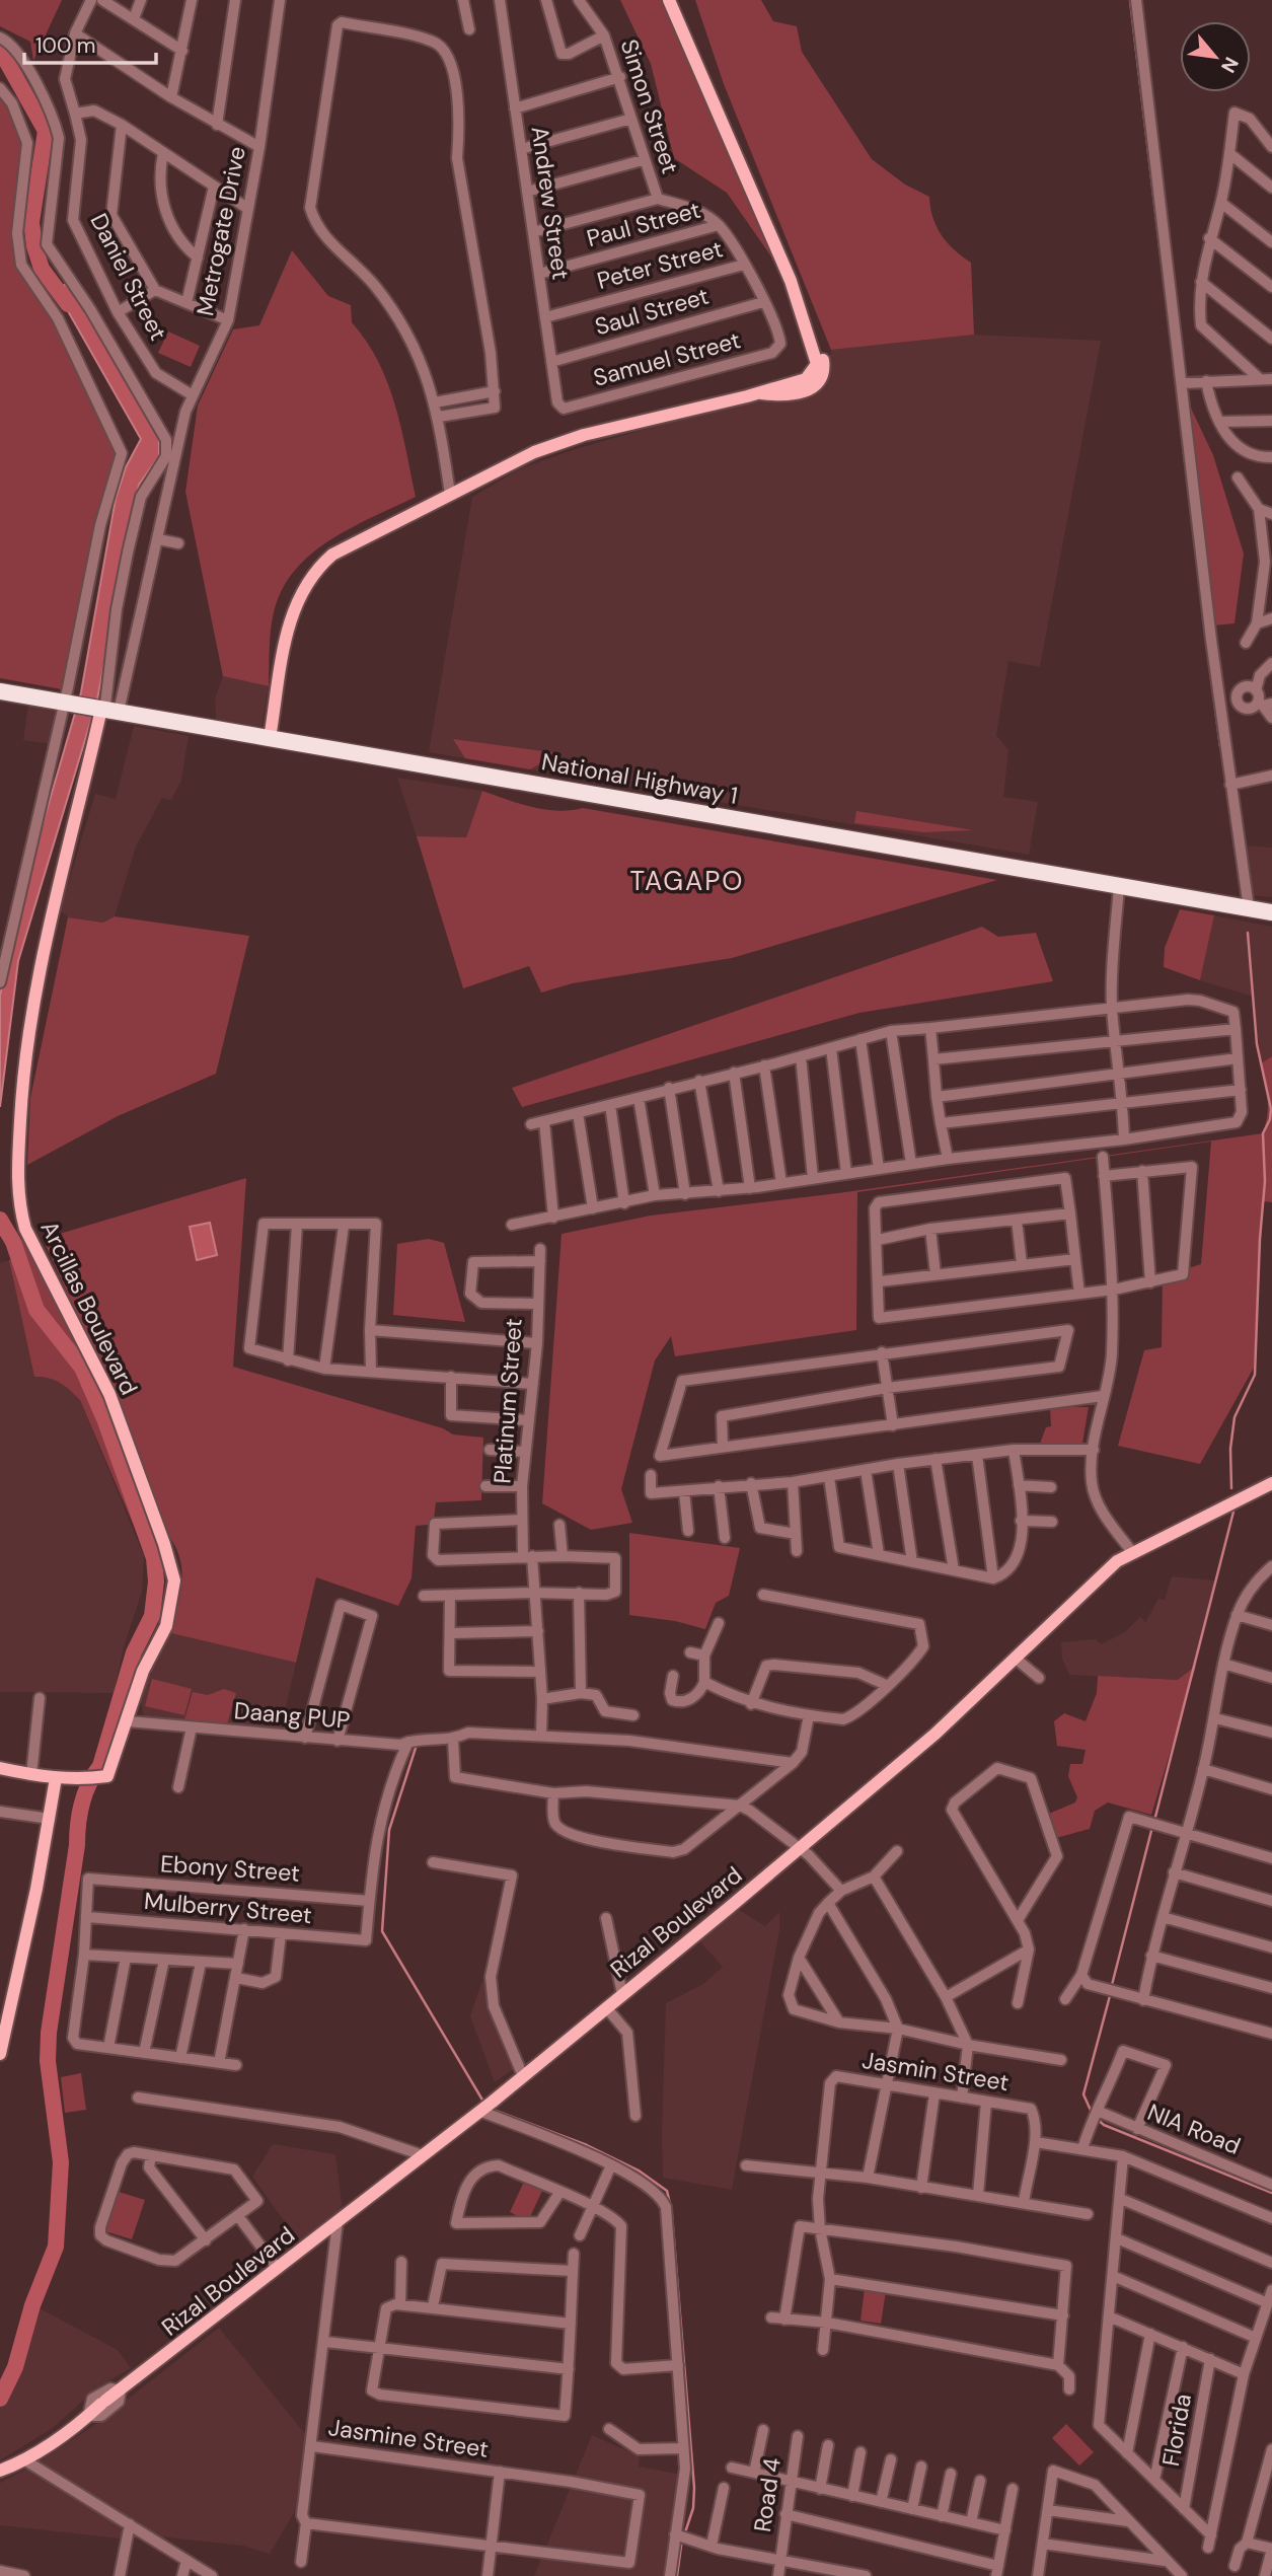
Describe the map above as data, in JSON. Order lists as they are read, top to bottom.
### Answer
{
  "streets": {
    "highway": ["National Highway 1"],
    "main road": ["Arcillas Boulevard", "Rizal Boulevard"],
    "street": [
      "Simon Street",
      "Andrew Street",
      "Paul Street",
      "Metrogate Drive",
      "Peter Street",
      "Daniel Street",
      "Saul Street",
      "Samuel Street",
      "Platinum Street",
      "Daang PUP",
      "Ebony Street",
      "Mulberry Street",
      "Jasmin Street",
      "NIA Road",
      "Florida",
      "Jasmine Street",
      "Road 4"
    ]
  },
  "crossings": [
    ["Simon Street", "Paul Street"],
    ["Simon Street", "Peter Street"],
    ["Simon Street", "Saul Street"],
    ["Simon Street", "Samuel Street"],
    ["Andrew Street", "Paul Street"],
    ["Andrew Street", "Peter Street"],
    ["Andrew Street", "Saul Street"],
    ["Andrew Street", "Samuel Street"],
    ["Metrogate Drive", "Daniel Street"],
    ["Metrogate Drive", "National Highway 1"],
    ["Metrogate Drive", "Arcillas Boulevard"],
    ["National Highway 1", "Arcillas Boulevard"],
    ["Arcillas Boulevard", "Daang PUP"],
    ["Platinum Street", "Daang PUP"],
    ["Ebony Street", "Mulberry Street"]
  ],
  "districts": ["TAGAPO"],
  "scale_bar": "100 m",
  "north": "bottom right"
}
